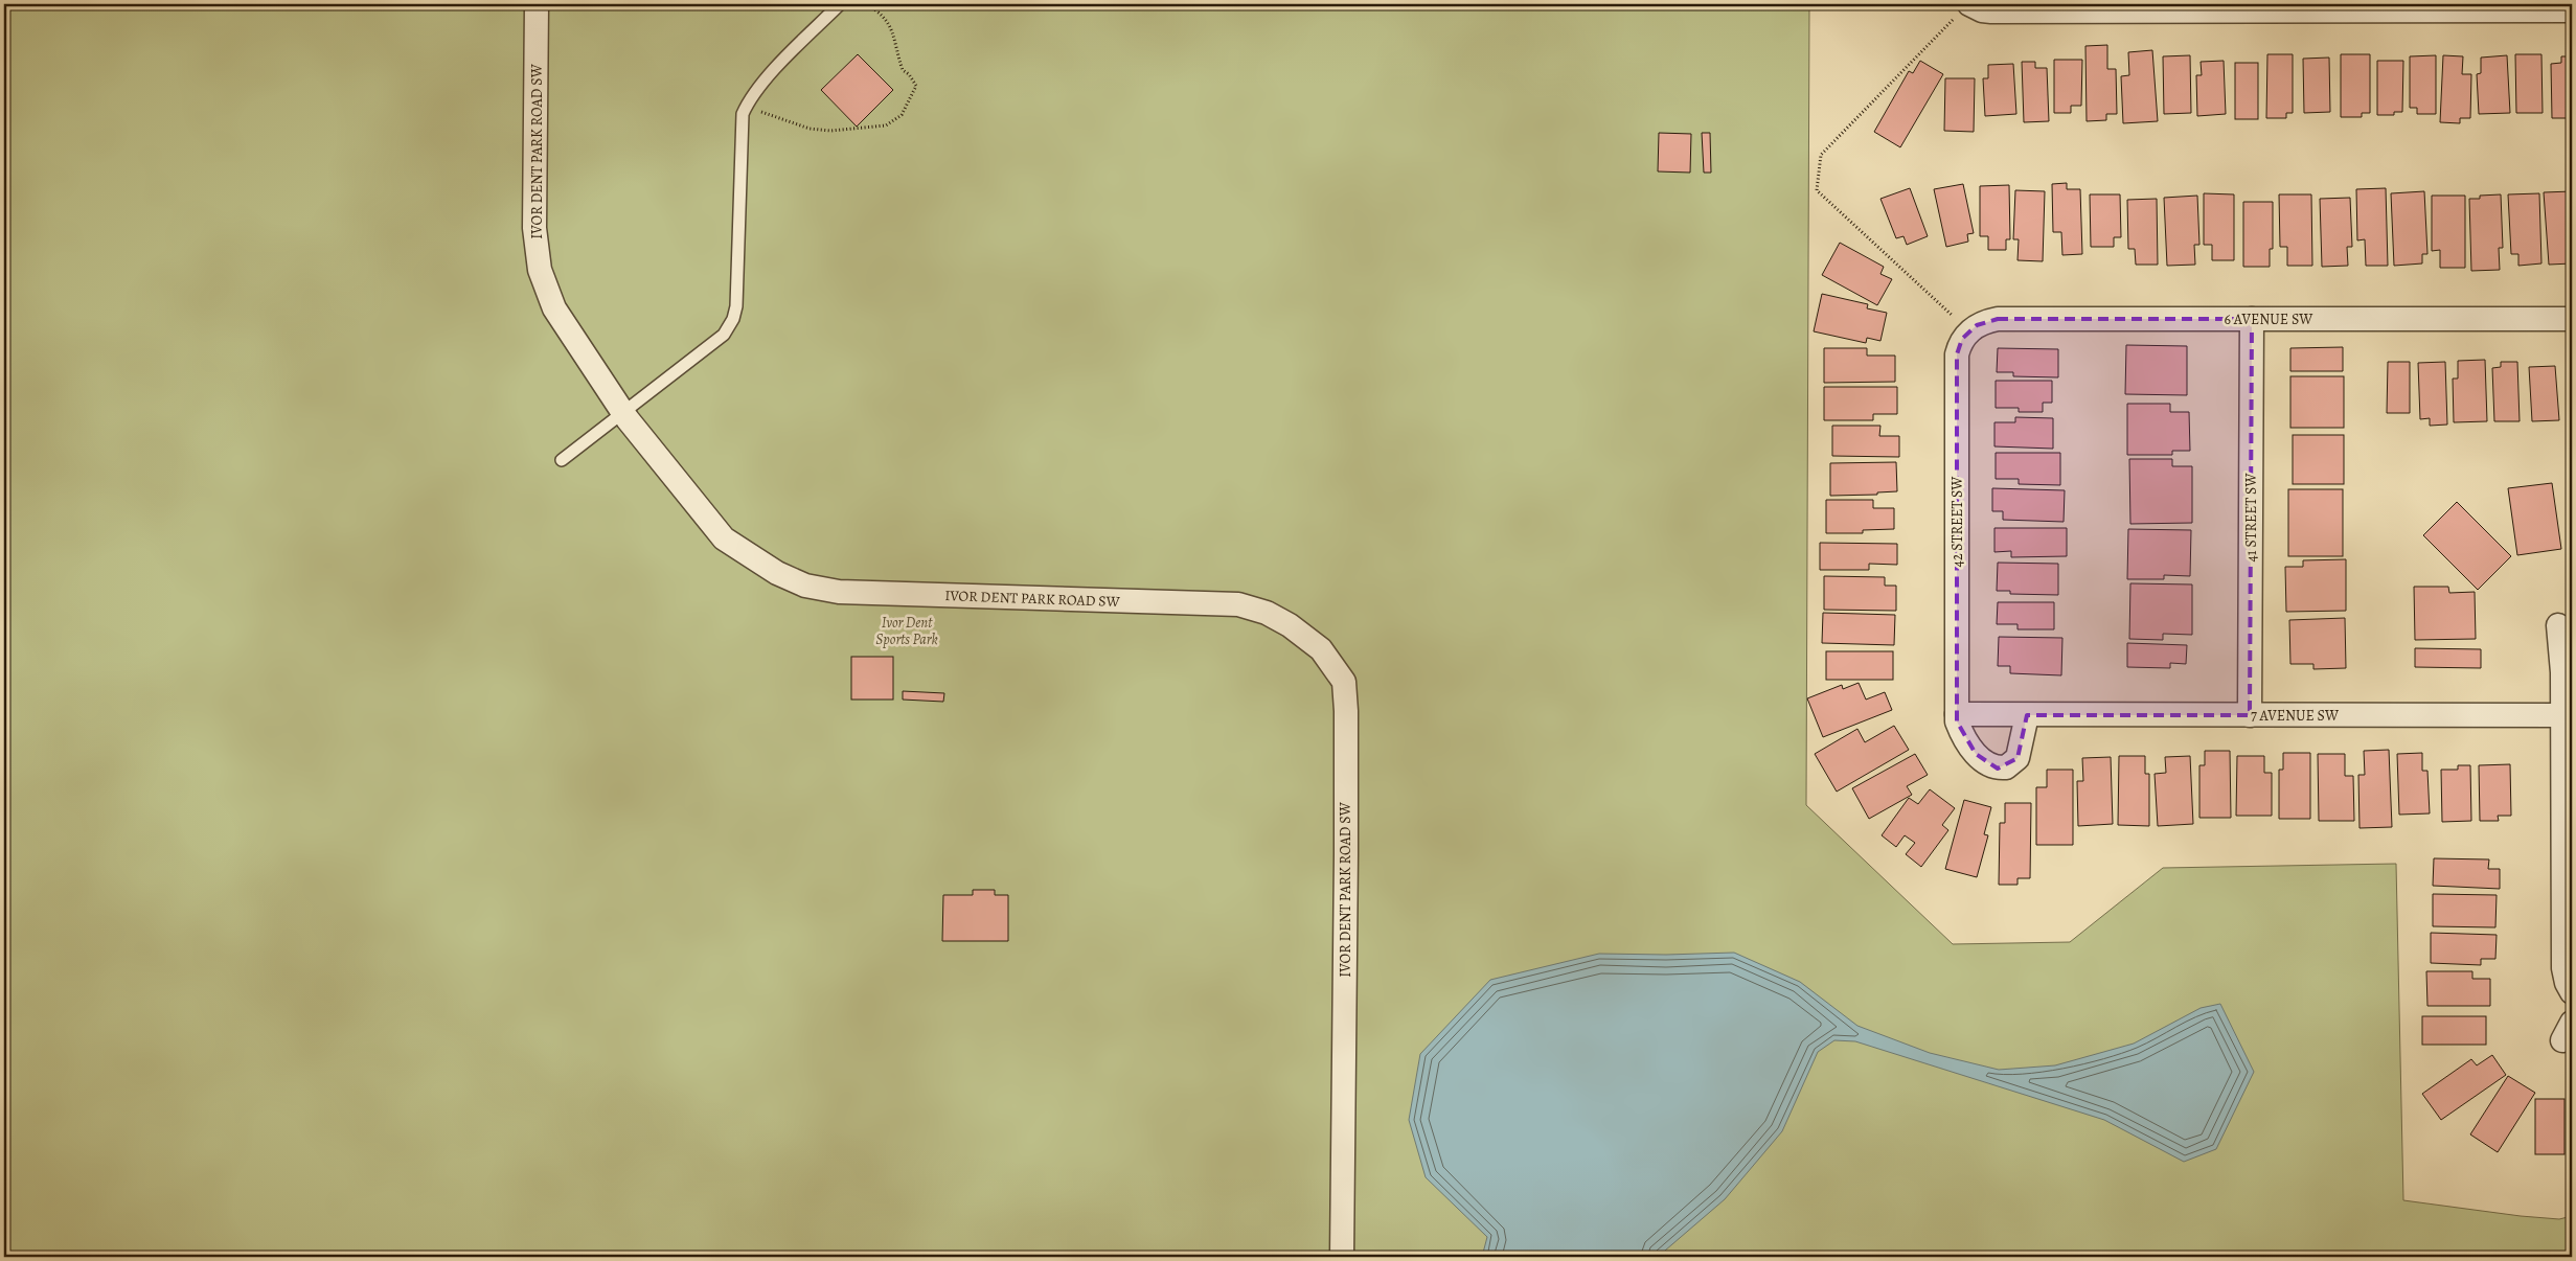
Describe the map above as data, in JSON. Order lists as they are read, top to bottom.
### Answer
{
  "streets": {
    "street": [
      "IVOR DENT PARK ROAD SW",
      "6 AVENUE SW",
      "41 STREET SW",
      "42 STREET SW",
      "7 AVENUE SW"
    ]
  },
  "crossings": [
    ["6 AVENUE SW", "41 STREET SW"],
    ["6 AVENUE SW", "42 STREET SW"],
    ["41 STREET SW", "7 AVENUE SW"],
    ["42 STREET SW", "7 AVENUE SW"]
  ],
  "parks": ["Ivor Dent Sports Park"]
}
